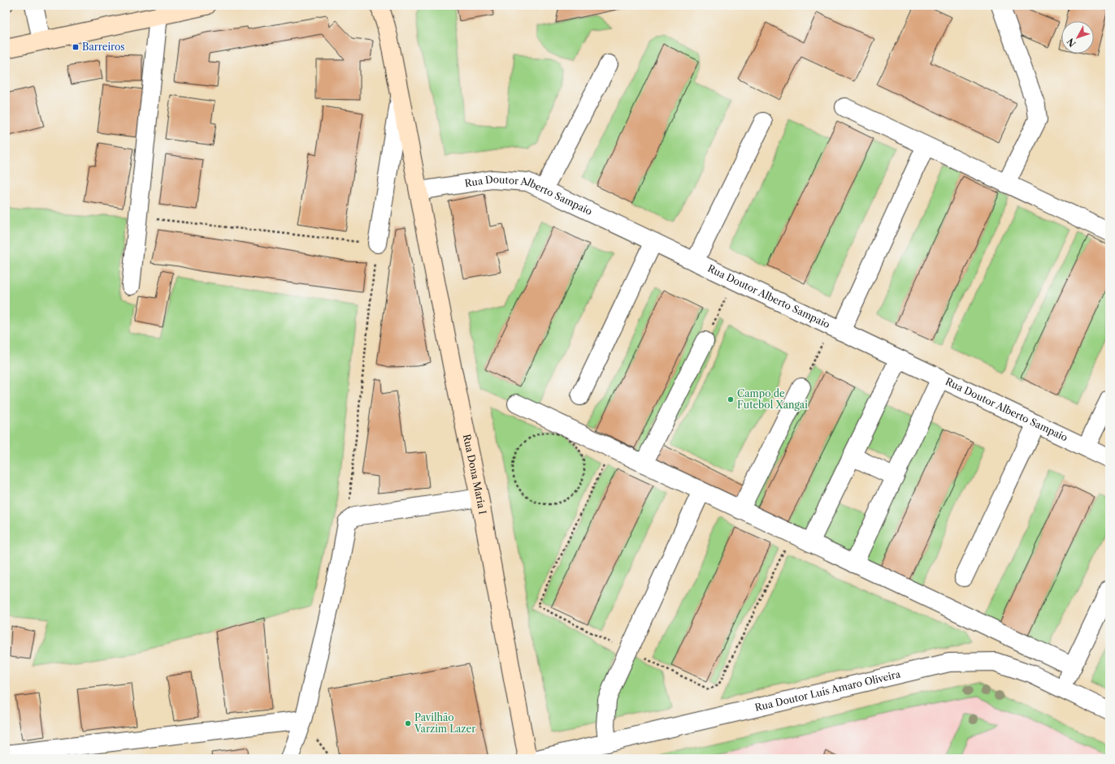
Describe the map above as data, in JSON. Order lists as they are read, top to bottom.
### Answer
{
  "streets": {
    "main road": ["Rua Dona Maria I"],
    "street": ["Rua Doutor Alberto Sampaio", "Rua Doutor Luís Amaro Oliveira"]
  },
  "crossings": [
    ["Rua Doutor Alberto Sampaio", "Rua Dona Maria I"]
  ],
  "places": {
    "transit": ["Barreiros"],
    "other": ["Campo de Futebol Xangai", "Pavilhão Varzim Lazer"]
  },
  "north": "bottom left"
}
